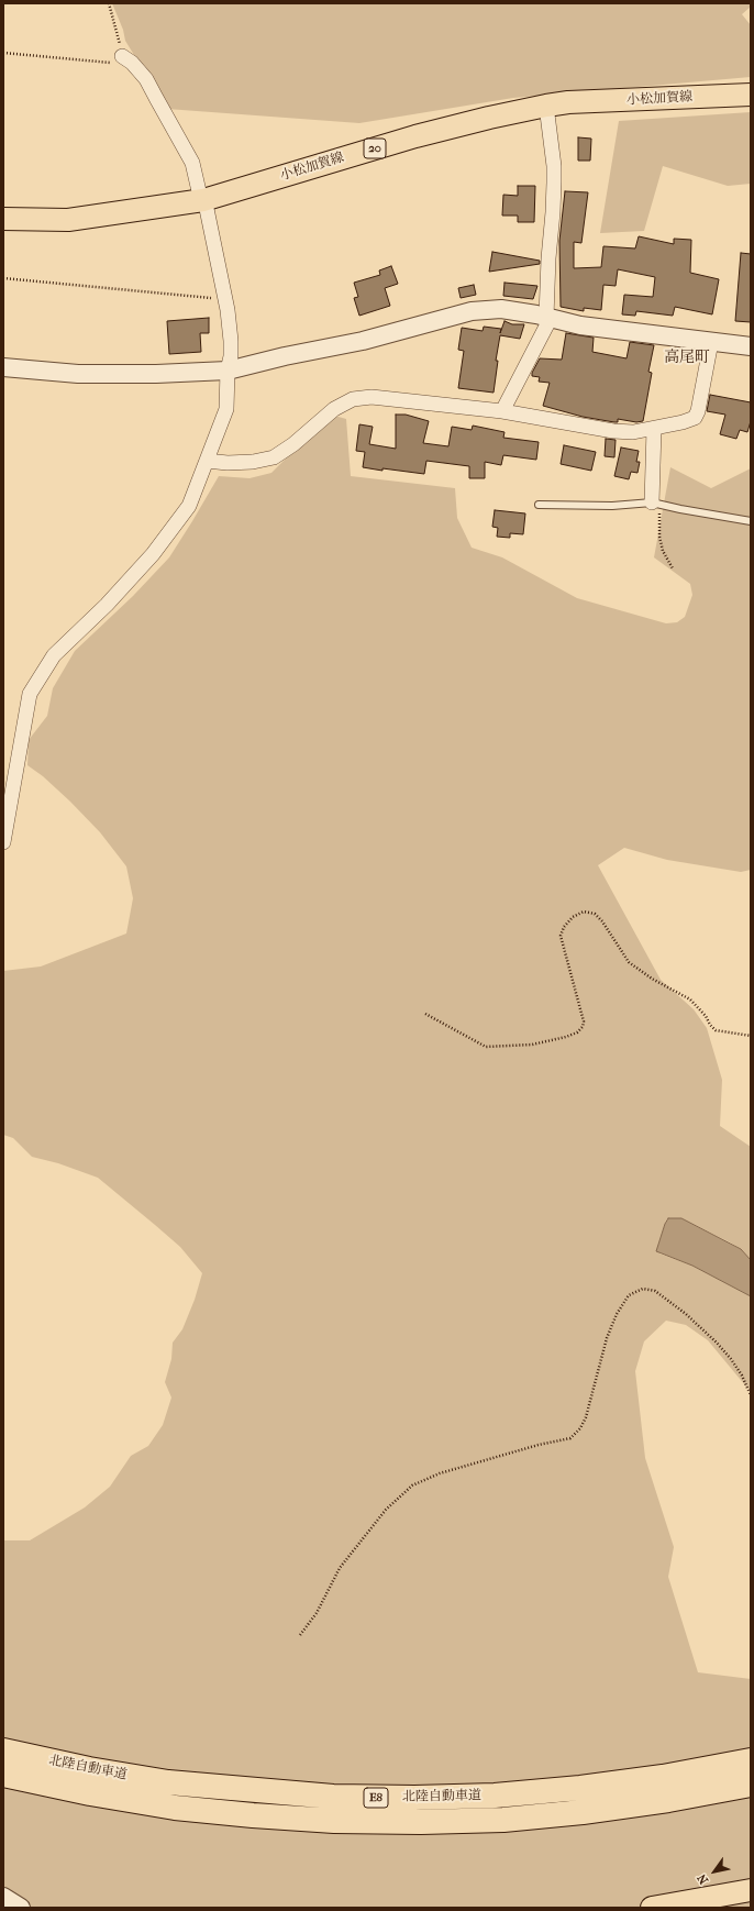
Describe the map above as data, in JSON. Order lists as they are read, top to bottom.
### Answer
{
  "streets": {
    "highway": ["北陸自動車道", "E8"],
    "main road": ["小松加賀線", "20"]
  },
  "districts": ["高尾町"],
  "north": "bottom left"
}
